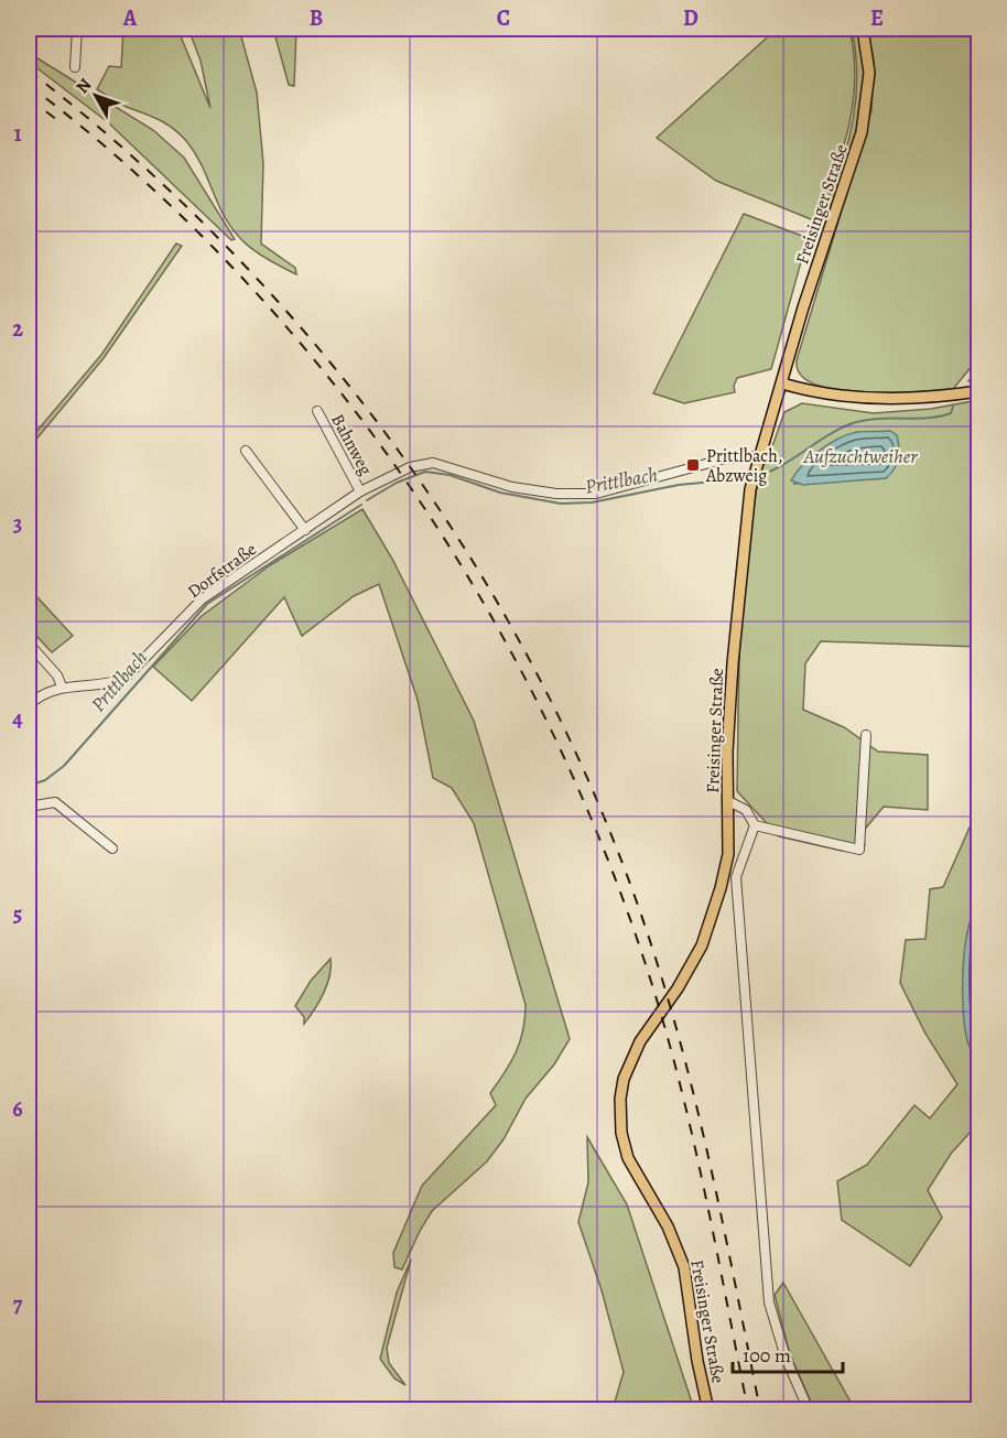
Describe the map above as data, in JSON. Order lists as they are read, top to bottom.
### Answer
{
  "streets": {
    "main road": ["Freisinger Straße"],
    "street": ["Bahnweg", "Dorfstraße"]
  },
  "crossings": [
    ["Freisinger Straße", "Dorfstraße"],
    ["Bahnweg", "Dorfstraße"]
  ],
  "water": ["Aufzuchtweiher", "Prittlbach"],
  "places": {
    "transit": ["Prittlbach, Abzweig"]
  },
  "scale_bar": "100 m",
  "north": "top left",
  "grid": {
    "columns": [
      "A",
      "B",
      "C",
      "D",
      "E"
    ],
    "rows": [
      "1",
      "2",
      "3",
      "4",
      "5",
      "6",
      "7"
    ]
  }
}
